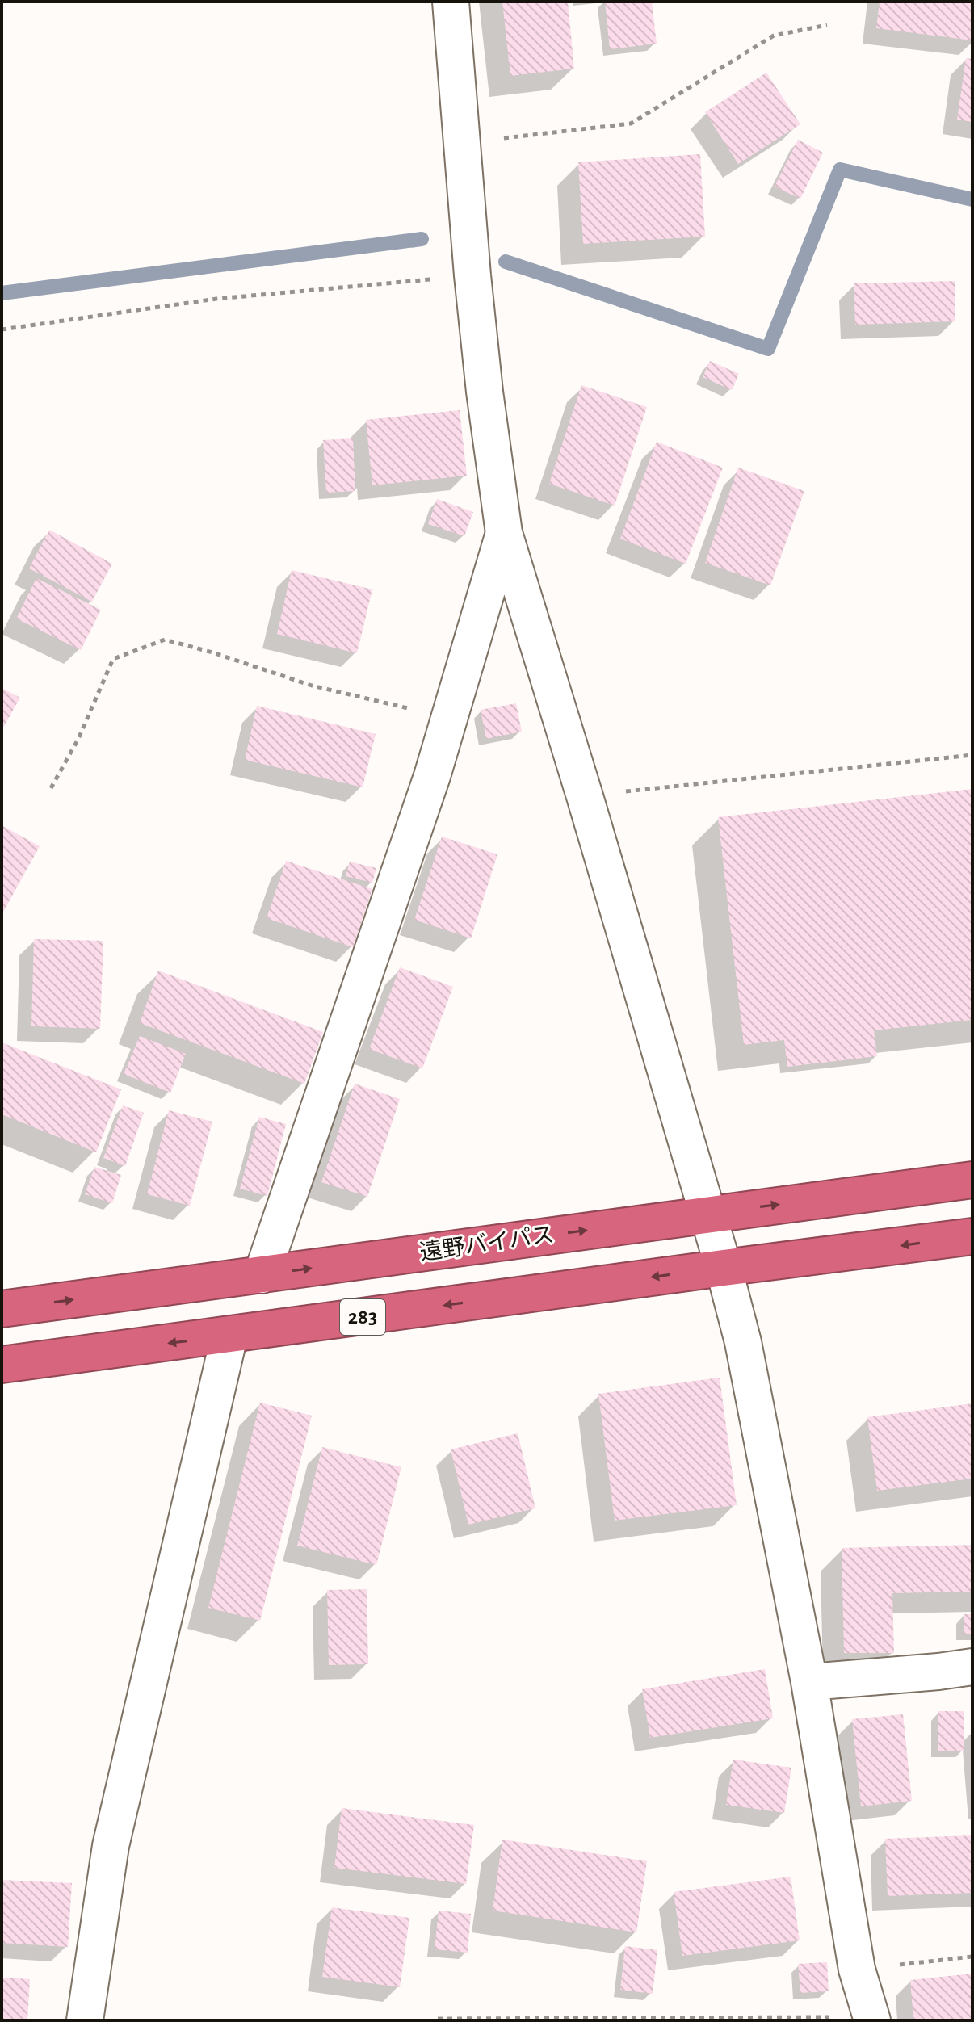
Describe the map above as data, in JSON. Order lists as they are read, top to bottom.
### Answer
{
  "streets": {
    "highway": ["遠野バイパス", "283"]
  }
}
